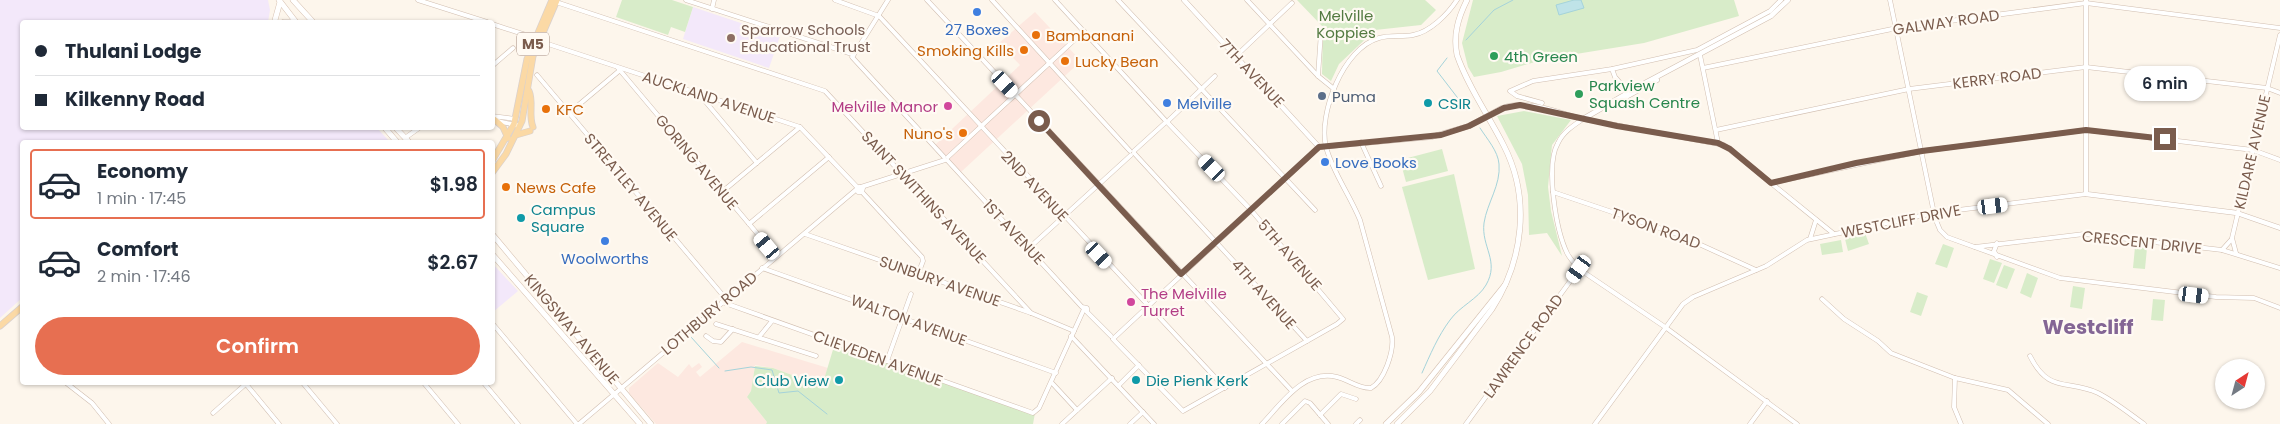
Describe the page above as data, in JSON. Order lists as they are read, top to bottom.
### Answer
{
  "streets": {
    "main road": ["M5", "KINGSWAY AVENUE"],
    "street": [
      "GALWAY ROAD",
      "7TH AVENUE",
      "KERRY ROAD",
      "AUCKLAND AVENUE",
      "KILDARE AVENUE",
      "GORING AVENUE",
      "2ND AVENUE",
      "STREATLEY AVENUE",
      "SAINT SWITHINS AVENUE",
      "WESTCLIFF DRIVE",
      "TYSON ROAD",
      "1ST AVENUE",
      "CRESCENT DRIVE",
      "5TH AVENUE",
      "SUNBURY AVENUE",
      "4TH AVENUE",
      "LOTHBURY ROAD",
      "WALTON AVENUE",
      "LAWRENCE ROAD",
      "CLIEVEDEN AVENUE"
    ]
  },
  "crossings": [
    ["M5", "AUCKLAND AVENUE"],
    ["M5", "SAINT SWITHINS AVENUE"],
    ["KERRY ROAD", "KILDARE AVENUE"],
    ["AUCKLAND AVENUE", "GORING AVENUE"],
    ["AUCKLAND AVENUE", "SUNBURY AVENUE"],
    ["AUCKLAND AVENUE", "LOTHBURY ROAD"],
    ["KILDARE AVENUE", "WESTCLIFF DRIVE"],
    ["KILDARE AVENUE", "CRESCENT DRIVE"],
    ["GORING AVENUE", "LOTHBURY ROAD"],
    ["2ND AVENUE", "1ST AVENUE"],
    ["2ND AVENUE", "LOTHBURY ROAD"],
    ["STREATLEY AVENUE", "LOTHBURY ROAD"],
    ["STREATLEY AVENUE", "CLIEVEDEN AVENUE"],
    ["SAINT SWITHINS AVENUE", "SUNBURY AVENUE"],
    ["SAINT SWITHINS AVENUE", "LOTHBURY ROAD"],
    ["WESTCLIFF DRIVE", "TYSON ROAD"],
    ["1ST AVENUE", "LOTHBURY ROAD"],
    ["5TH AVENUE", "4TH AVENUE"],
    ["5TH AVENUE", "LOTHBURY ROAD"],
    ["SUNBURY AVENUE", "LOTHBURY ROAD"],
    ["4TH AVENUE", "LOTHBURY ROAD"],
    ["LOTHBURY ROAD", "WALTON AVENUE"],
    ["LOTHBURY ROAD", "KINGSWAY AVENUE"],
    ["LOTHBURY ROAD", "CLIEVEDEN AVENUE"]
  ],
  "districts": ["Westcliff"],
  "parks": ["Melville Koppies"],
  "places": [
    "27 Boxes",
    "Bambanani",
    "Sparrow Schools Educational Trust",
    "Smoking Kills",
    "4th Green",
    "Lucky Bean",
    "Parkview Squash Centre",
    "Puma",
    "Melville",
    "CSIR",
    "Melville Manor",
    "KFC",
    "Nuno's",
    "Love Books",
    "News Cafe",
    "Campus Square",
    "Woolworths",
    "The Melville Turret",
    "Club View",
    "Die Pienk Kerk"
  ],
  "north": "top right",
  "page": {
    "banner": ["Thulani Lodge", "Kilkenny Road"],
    "bubble": "6 min",
    "list": [
      {
        "name": "Economy",
        "note": "1 min · 17:45",
        "value": "$1.98"
      },
      {
        "name": "Comfort",
        "note": "2 min · 17:46",
        "value": "$2.67"
      }
    ],
    "buttons": "Confirm"
  }
}
